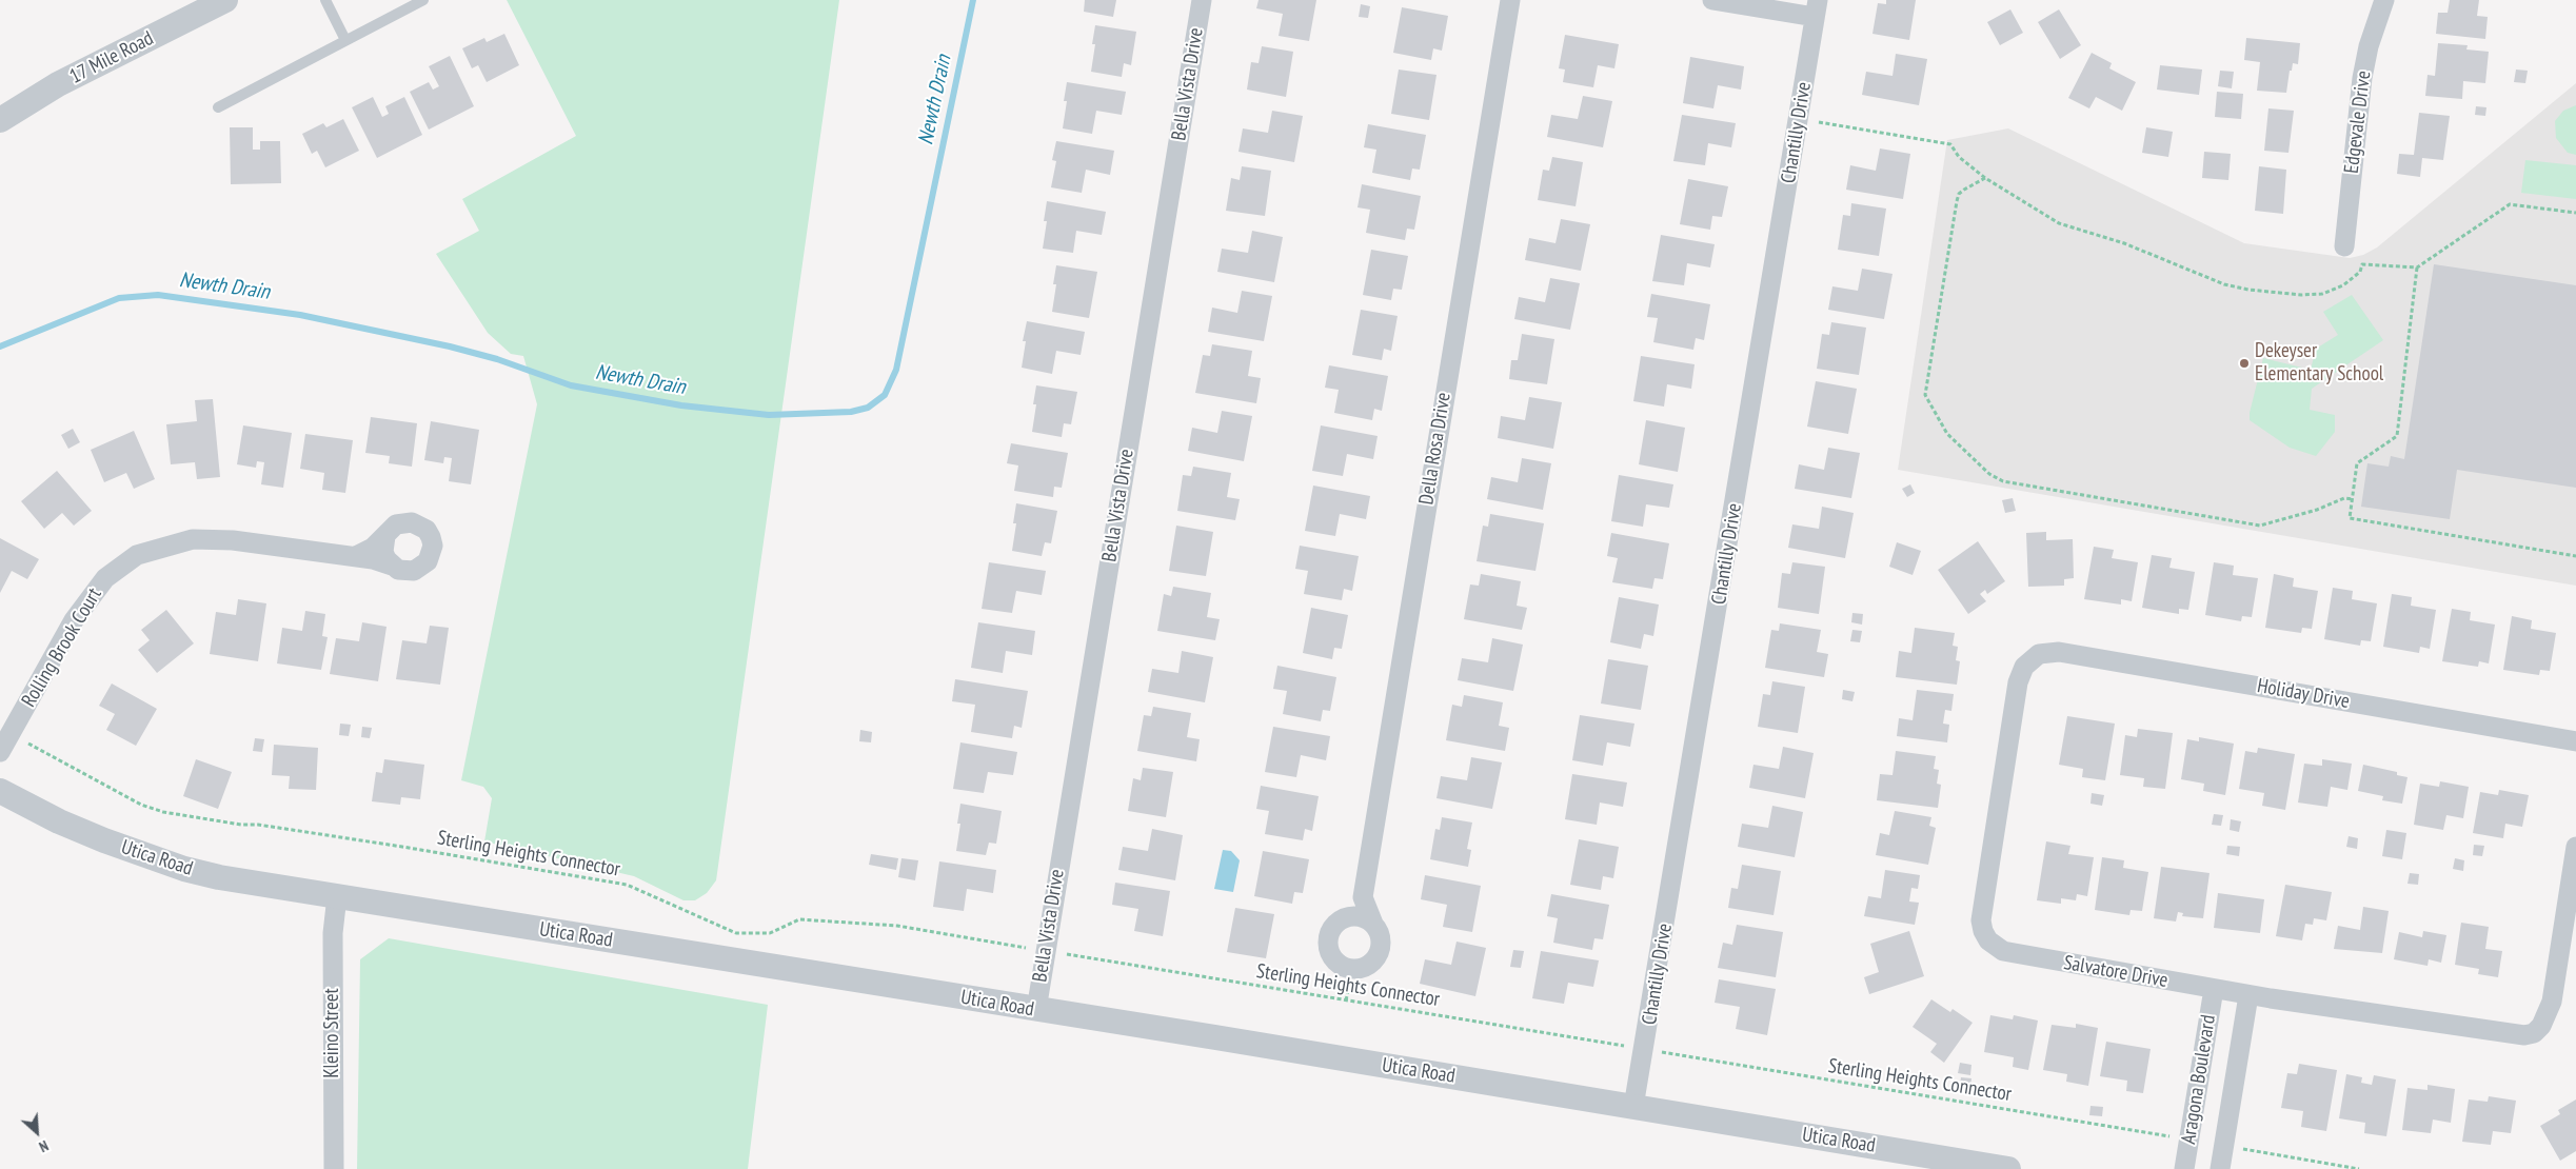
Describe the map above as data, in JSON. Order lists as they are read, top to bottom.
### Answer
{
  "streets": {
    "street": [
      "17 Mile Road",
      "Bella Vista Drive",
      "Edgevale Drive",
      "Chantilly Drive",
      "Della Rosa Drive",
      "Rolling Brook Court",
      "Holiday Drive",
      "Utica Road",
      "Salvatore Drive",
      "Kleino Street",
      "Aragona Boulevard"
    ],
    "path": ["Sterling Heights Connector"]
  },
  "crossings": [
    ["Bella Vista Drive", "Utica Road"],
    ["Chantilly Drive", "Utica Road"],
    ["Holiday Drive", "Salvatore Drive"],
    ["Utica Road", "Kleino Street"],
    ["Salvatore Drive", "Aragona Boulevard"]
  ],
  "water": ["Newth Drain"],
  "places": ["Dekeyser Elementary School"],
  "north": "bottom right"
}
